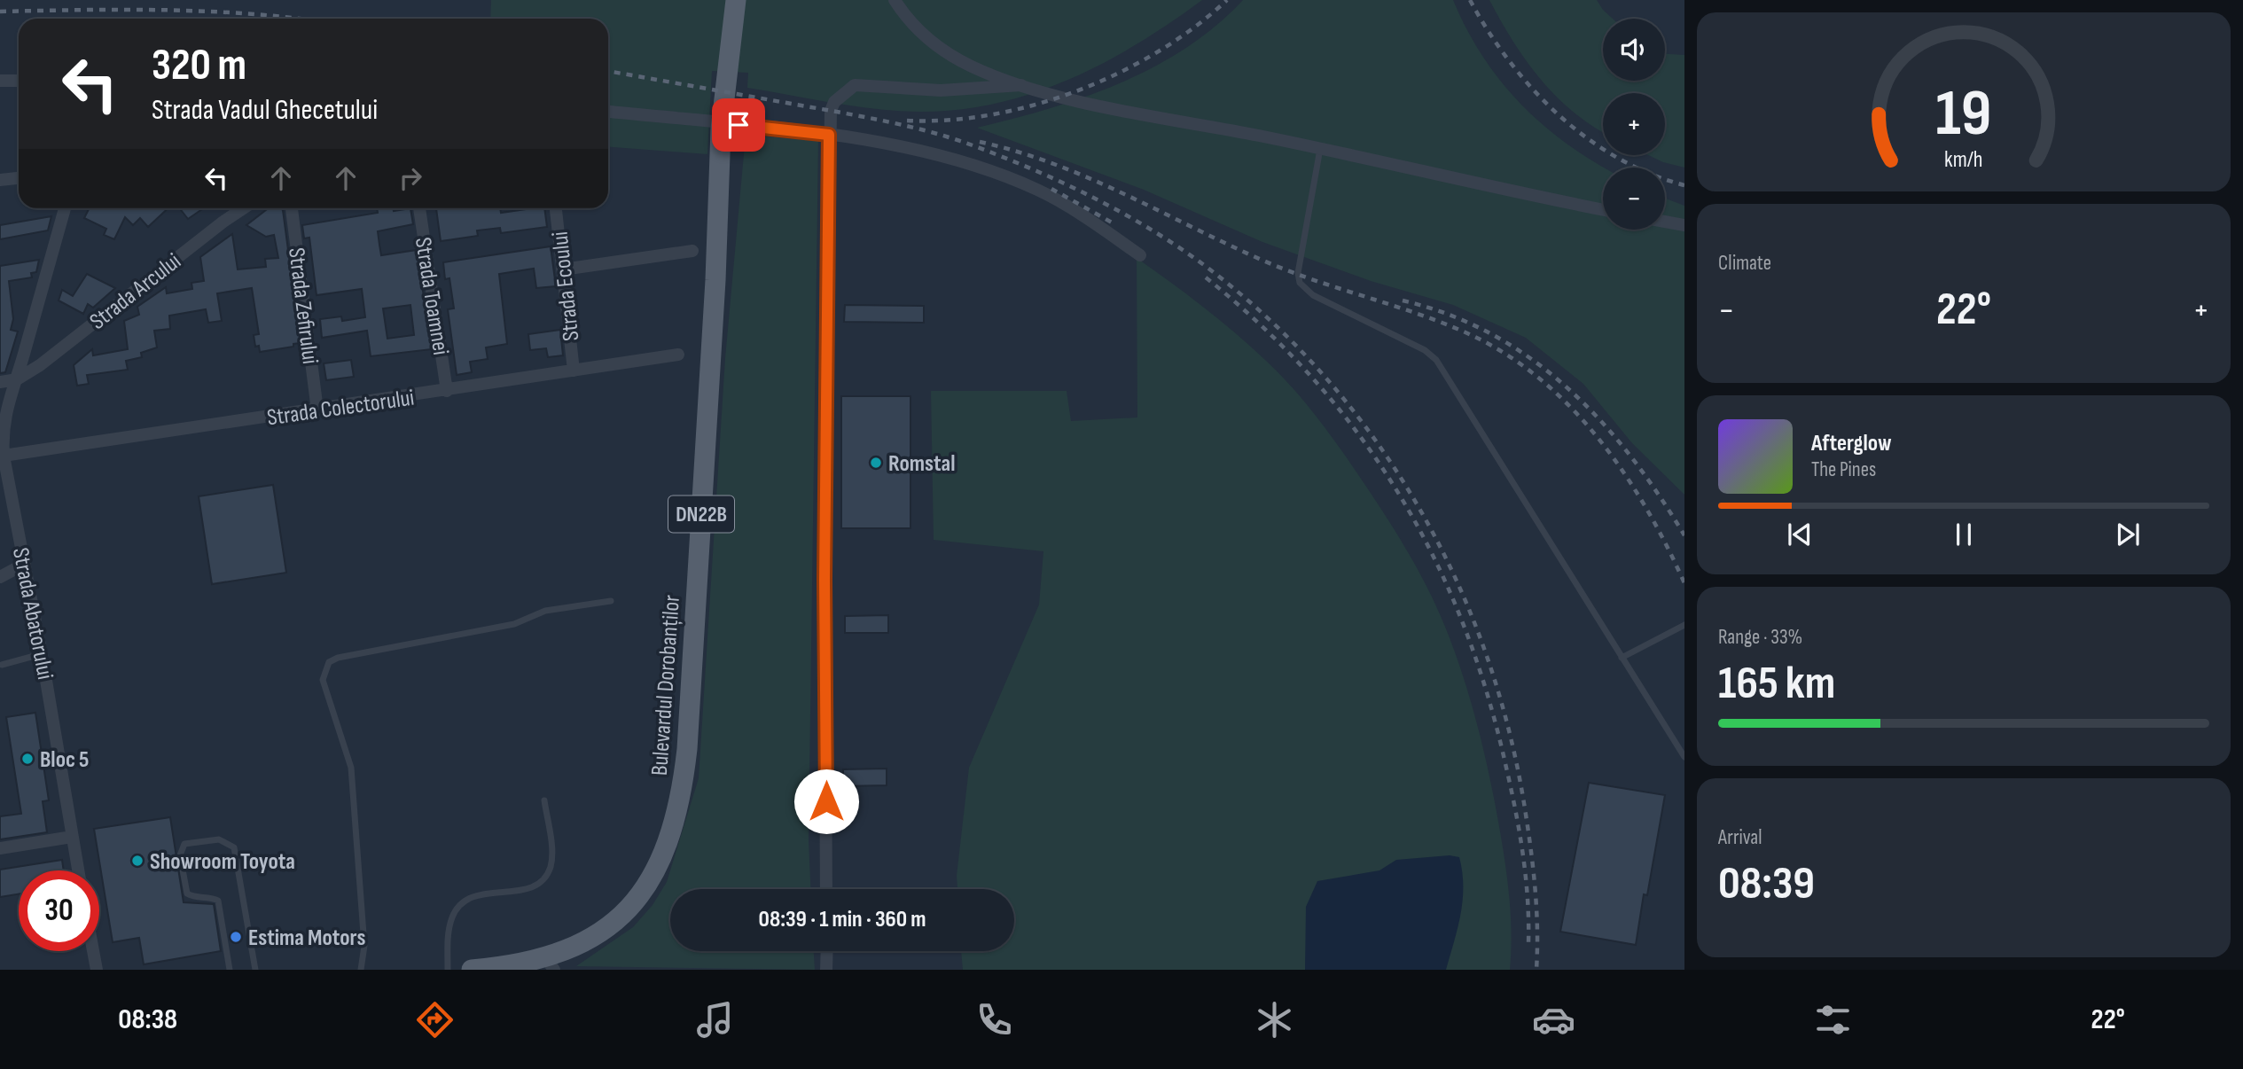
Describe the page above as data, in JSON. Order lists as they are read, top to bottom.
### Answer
{
  "streets": {
    "main road": ["DN22B", "Bulevardul Dorobanților"],
    "street": [
      "Strada Ecoului",
      "Strada Arcului",
      "Strada Toamnei",
      "Strada Zefirului",
      "Strada Colectorului",
      "Strada Abatorului"
    ]
  },
  "crossings": [
    ["Strada Ecoului", "Strada Colectorului"],
    ["Strada Arcului", "Strada Abatorului"],
    ["Strada Toamnei", "Strada Colectorului"],
    ["Strada Zefirului", "Strada Colectorului"],
    ["Strada Colectorului", "Strada Abatorului"]
  ],
  "places": [
    "Romstal",
    "Bloc 5",
    "Showroom Toyota",
    "Estima Motors"
  ],
  "page": {
    "map_buttons": ["+", "−"],
    "turn": ["320 m", "Strada Vadul Ghecetului"],
    "tile": [
      "Climate",
      ["Range · 33%", "165 km"],
      ["Arrival", "08:39"]
    ],
    "heat": ["−", "22°", "+"],
    "song": ["Afterglow", "The Pines"],
    "limit": "30",
    "trip": "08:39 · 1 min · 360 m",
    "tabs": ["08:38", "22°"],
    "gauge": ["19", "km/h"]
  }
}
